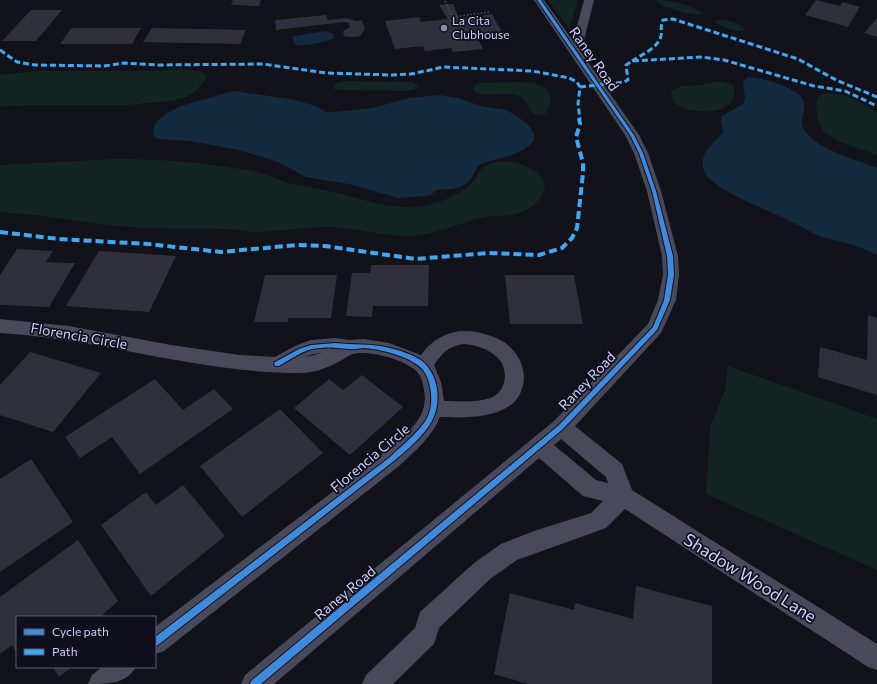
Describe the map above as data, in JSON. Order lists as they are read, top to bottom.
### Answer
{
  "streets": {
    "street": ["Raney Road", "Florencia Circle", "Shadow Wood Lane"]
  },
  "crossings": [
    ["Raney Road", "Shadow Wood Lane"]
  ],
  "places": ["La Cita Clubhouse"],
  "legend": ["Cycle path", "Path"]
}
